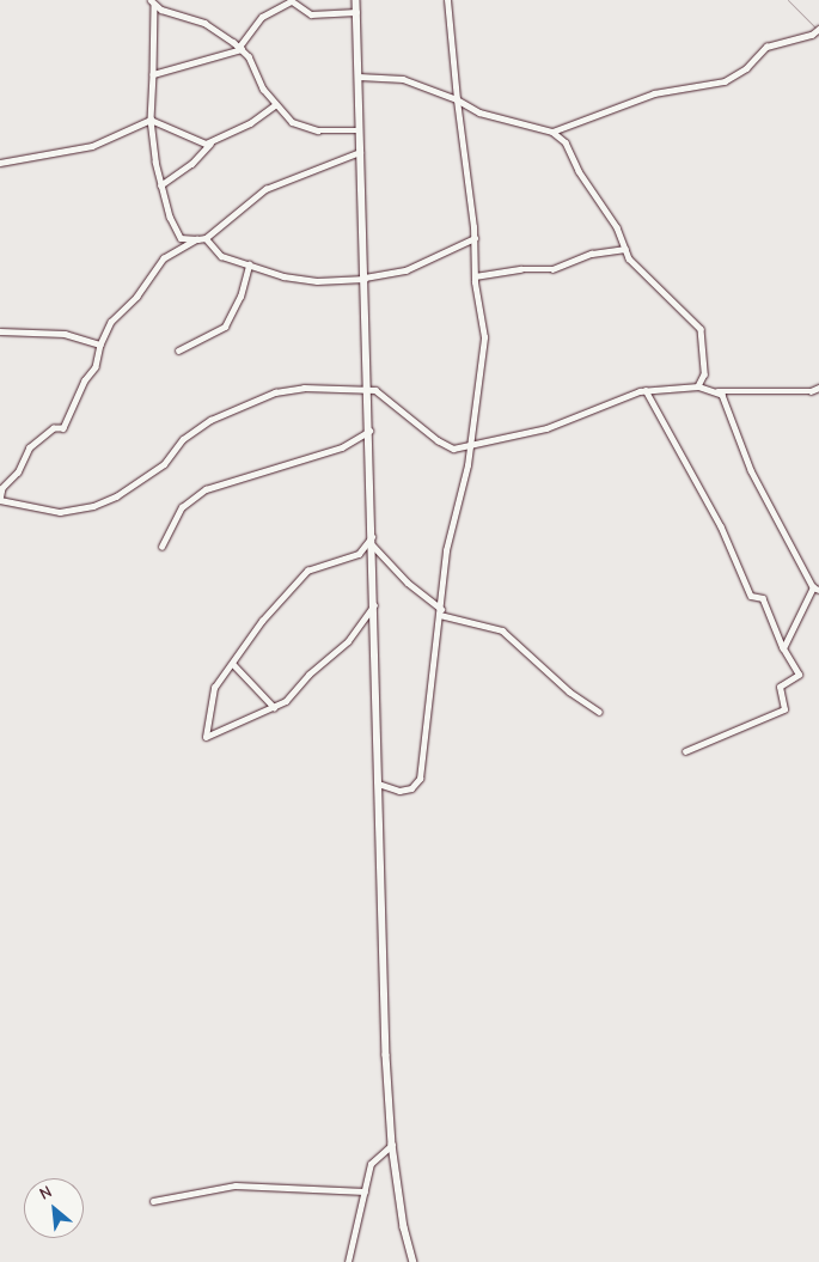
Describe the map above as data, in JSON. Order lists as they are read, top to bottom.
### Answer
{
  "north": "top left"
}
